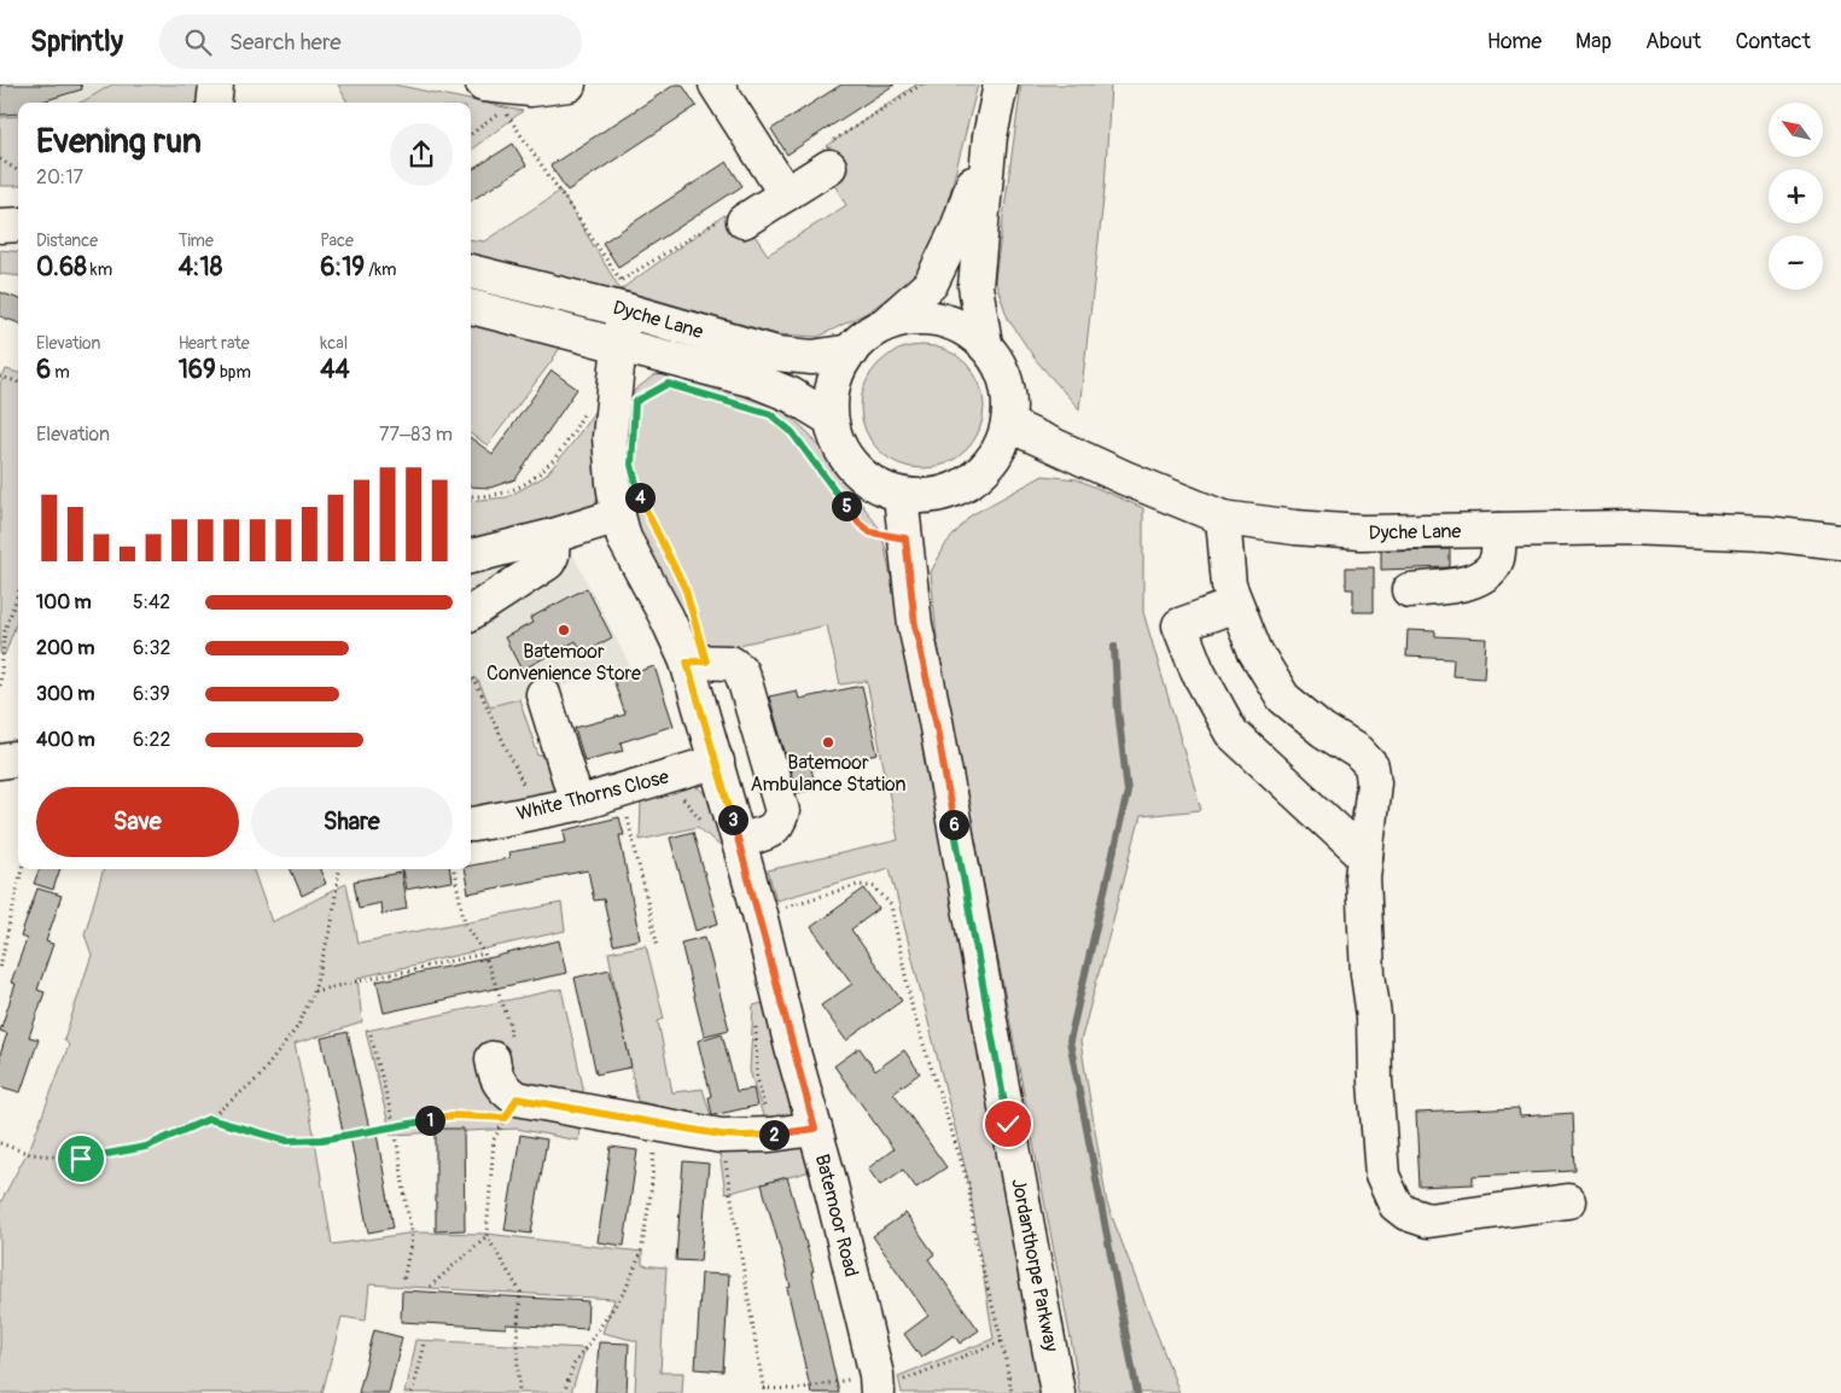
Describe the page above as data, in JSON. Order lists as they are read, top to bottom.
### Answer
{
  "streets": {
    "street": [
      "Dyche Lane",
      "White Thorns Close",
      "Batemoor Road",
      "Jordanthorpe Parkway"
    ]
  },
  "crossings": [
    ["Dyche Lane", "Batemoor Road"],
    ["Dyche Lane", "Jordanthorpe Parkway"],
    ["White Thorns Close", "Batemoor Road"]
  ],
  "places": ["Batemoor Convenience Store", "Batemoor Ambulance Station"],
  "north": "top left",
  "page": {
    "header": "Sprintly",
    "search": "Search here",
    "nav": [
      "Home",
      "Map",
      "About",
      "Contact"
    ],
    "map_buttons": ["+", "−"],
    "heading": ["Evening run", "20:17"],
    "stats": [
      ["Distance", "0.68 km"],
      ["Time", "4:18"],
      ["Pace", "6:19 /km"],
      ["Elevation", "6 m"],
      ["Heart rate", "169 bpm"],
      ["kcal", "44"]
    ],
    "chart": ["Elevation", "77–83 m"],
    "pins": [
      "4",
      "5",
      "3",
      "6",
      "1",
      "2"
    ],
    "list": [
      {
        "name": "100 m",
        "note": "5:42"
      },
      {
        "name": "200 m",
        "note": "6:32"
      },
      {
        "name": "300 m",
        "note": "6:39"
      },
      {
        "name": "400 m",
        "note": "6:22"
      }
    ],
    "buttons": ["Save", "Share"]
  }
}
